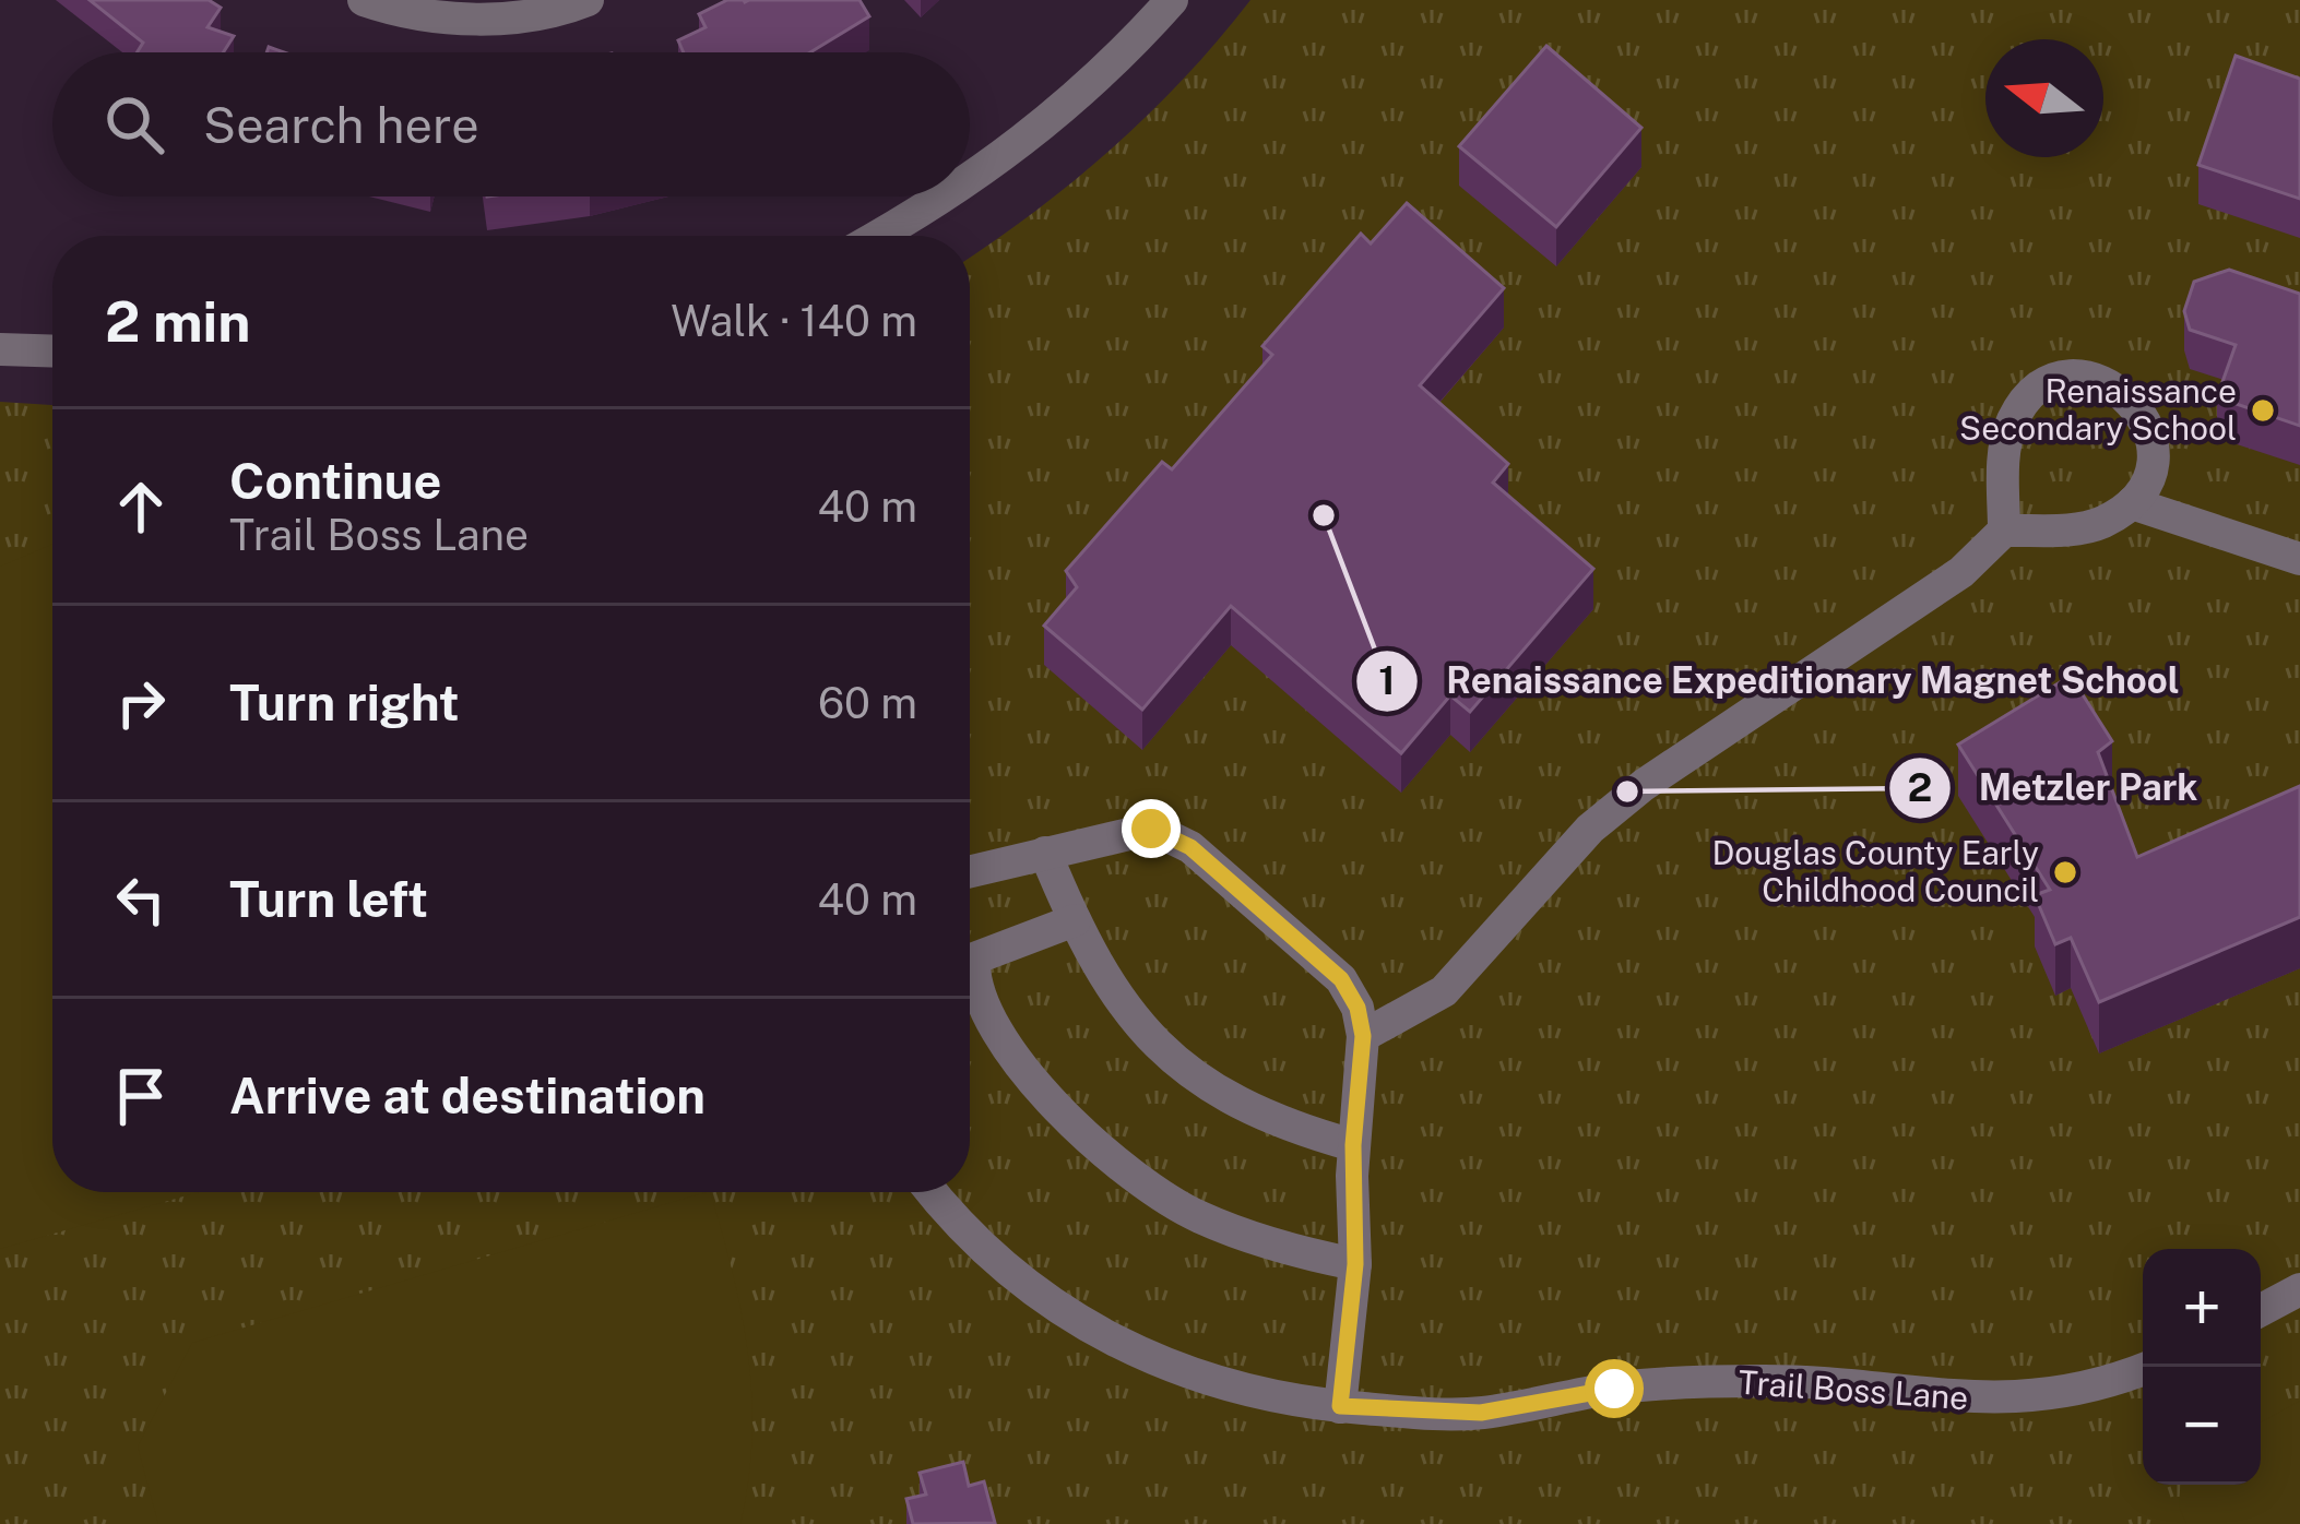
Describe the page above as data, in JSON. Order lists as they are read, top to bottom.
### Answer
{
  "streets": {
    "street": ["Trail Boss Lane"]
  },
  "places": [
    "Renaissance Secondary School",
    "Renaissance Expeditionary Magnet School",
    "Metzler Park",
    "Douglas County Early Childhood Council"
  ],
  "north": "left",
  "page": {
    "search": "Search here",
    "heading": ["2 min", "Walk · 140 m"],
    "list": [
      ["Continue", "Trail Boss Lane", "40 m"],
      ["Turn right", "60 m"],
      ["Turn left", "40 m"],
      "Arrive at destination"
    ],
    "map_buttons": ["+", "−"]
  }
}
